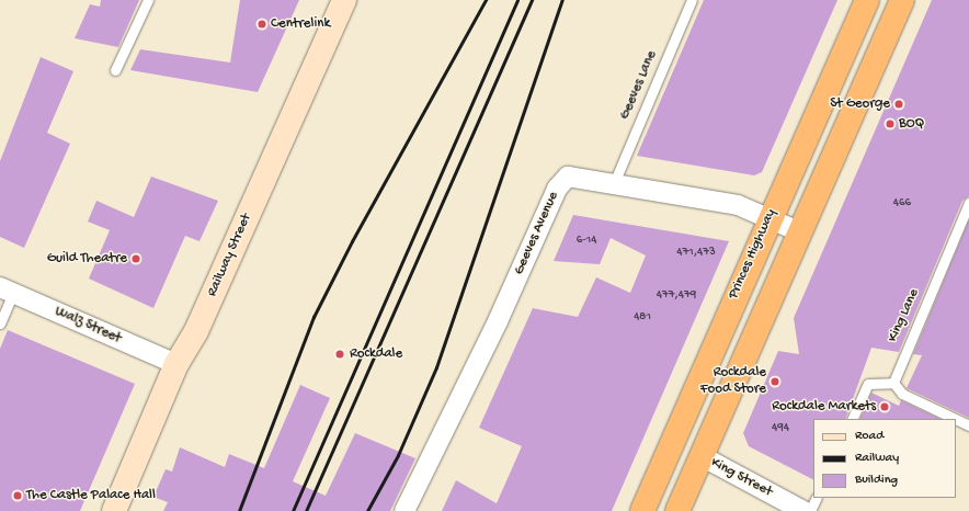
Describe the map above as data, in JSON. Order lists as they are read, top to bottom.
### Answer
{
  "streets": {
    "highway": ["Princes Highway"],
    "street": [
      "Geeves Avenue",
      "Railway Street",
      "Walz Street",
      "King Street"
    ],
    "lane": ["Geeves Lane", "King Lane"]
  },
  "crossings": [
    ["Geeves Lane", "Geeves Avenue"],
    ["Geeves Avenue", "Princes Highway"],
    ["Railway Street", "Walz Street"]
  ],
  "places": [
    "Centrelink",
    "St George",
    "BOQ",
    "Guild Theatre",
    "Rockdale",
    "Rockdale Food Store",
    "Rockdale Markets",
    "The Castle Palace Hall"
  ],
  "house_numbers": [
    "466",
    "6-14",
    "471,473",
    "477,479",
    "481",
    "494"
  ],
  "legend": ["Road", "Railway", "Building"]
}
